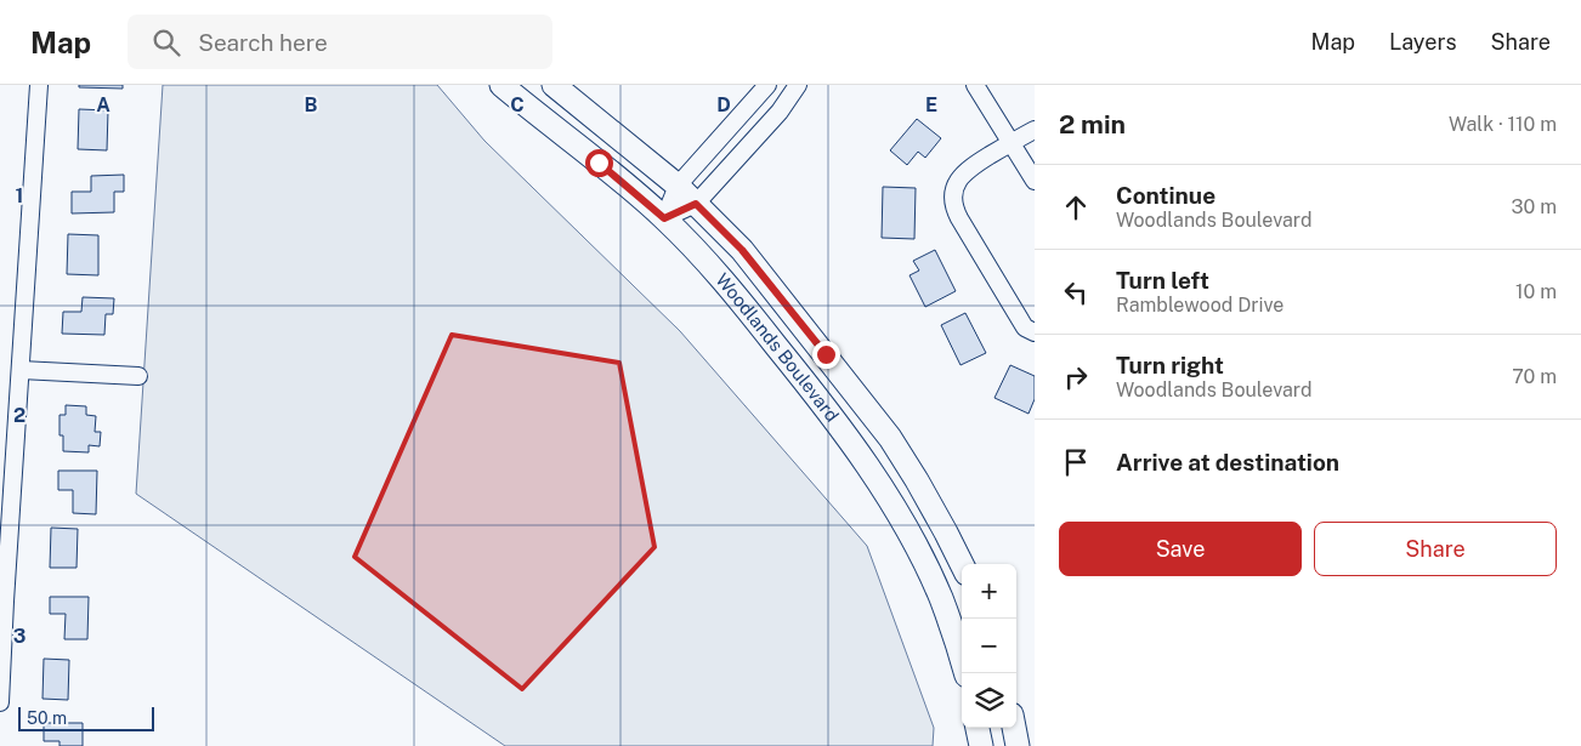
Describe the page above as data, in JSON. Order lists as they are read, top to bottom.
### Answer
{
  "streets": {
    "street": ["Woodlands Boulevard"]
  },
  "scale_bar": "50 m",
  "page": {
    "header": "Map",
    "search": "Search here",
    "nav": ["Map", "Layers", "Share"],
    "heading": ["2 min", "Walk · 110 m"],
    "list": [
      ["Continue", "Woodlands Boulevard", "30 m"],
      ["Turn left", "Ramblewood Drive", "10 m"],
      ["Turn right", "Woodlands Boulevard", "70 m"],
      "Arrive at destination"
    ],
    "buttons": ["Save", "Share"],
    "map_buttons": ["+", "−"],
    "scale": "50 m"
  },
  "grid": {
    "columns": [
      "A",
      "B",
      "C",
      "D",
      "E"
    ],
    "rows": ["1", "2", "3"]
  }
}
